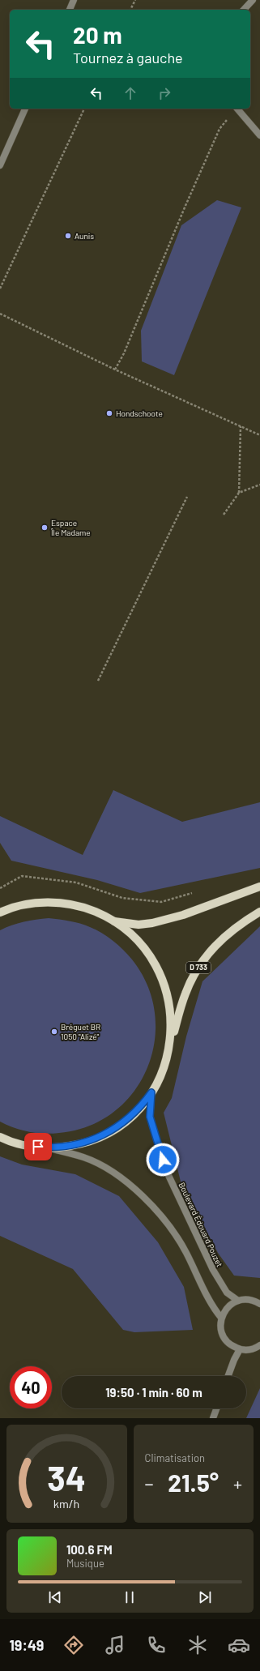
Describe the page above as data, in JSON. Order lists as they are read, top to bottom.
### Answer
{
  "streets": {
    "main road": ["D 733"],
    "street": ["Boulevard Édouard Pouzet"]
  },
  "places": [
    "Aunis",
    "Hondschoote",
    "Espace Île Madame",
    "Bréguet BR 1050 \"Alizé\""
  ],
  "page": {
    "turn": ["20 m", "Tournez à gauche"],
    "limit": "40",
    "trip": "19:50 · 1 min · 60 m",
    "tile": "Climatisation",
    "heat": ["−", "21.5°", "+"],
    "song": ["100.6 FM", "Musique"],
    "tabs": "19:49",
    "gauge": ["34", "km/h"]
  }
}
